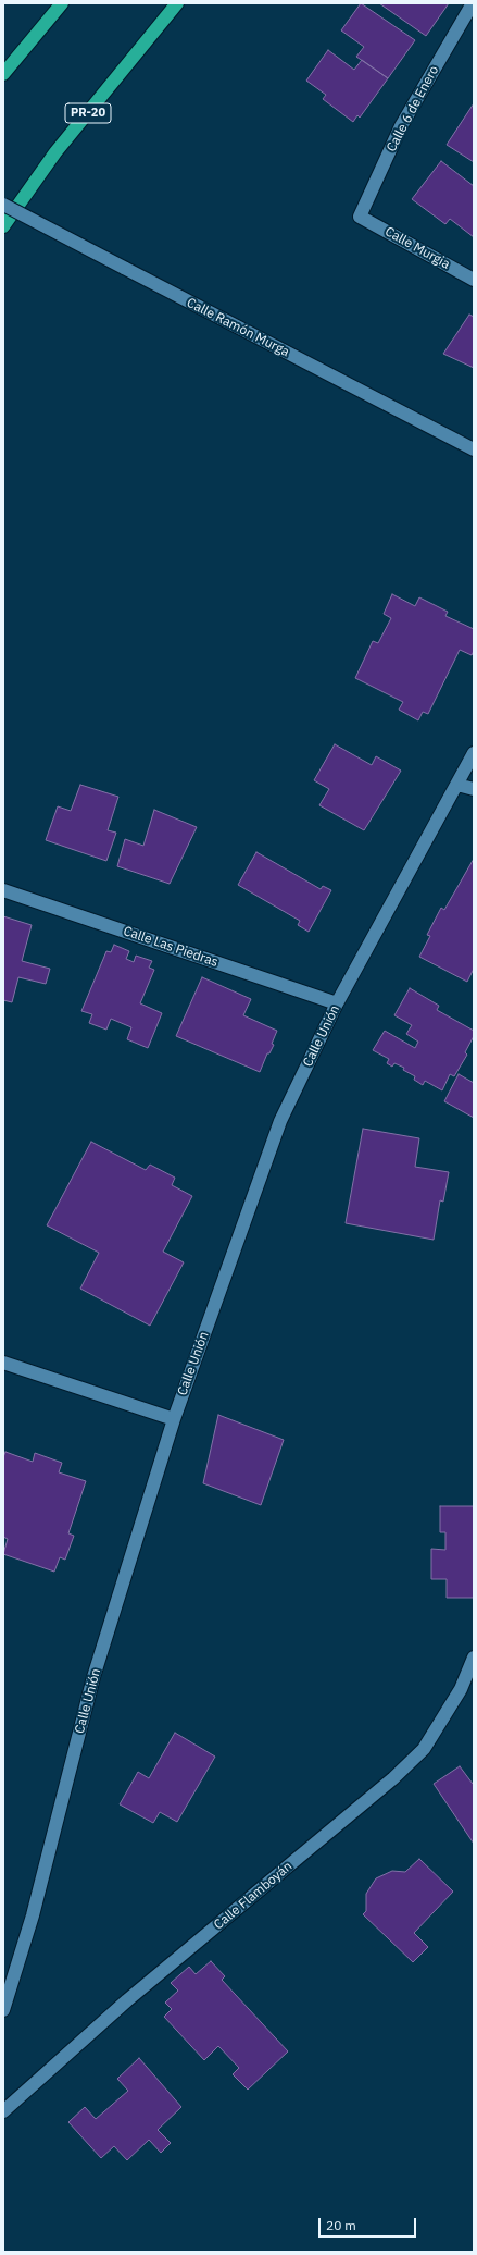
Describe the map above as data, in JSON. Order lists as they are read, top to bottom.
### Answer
{
  "streets": {
    "highway": ["PR-20"],
    "street": [
      "Calle 6 de Enero",
      "Calle Murgia",
      "Calle Ramón Murga",
      "Calle Las Piedras",
      "Calle Unión",
      "Calle Flamboyán"
    ]
  },
  "crossings": [
    ["Calle 6 de Enero", "Calle Murgia"],
    ["Calle Las Piedras", "Calle Unión"]
  ],
  "scale_bar": "20 m"
}
